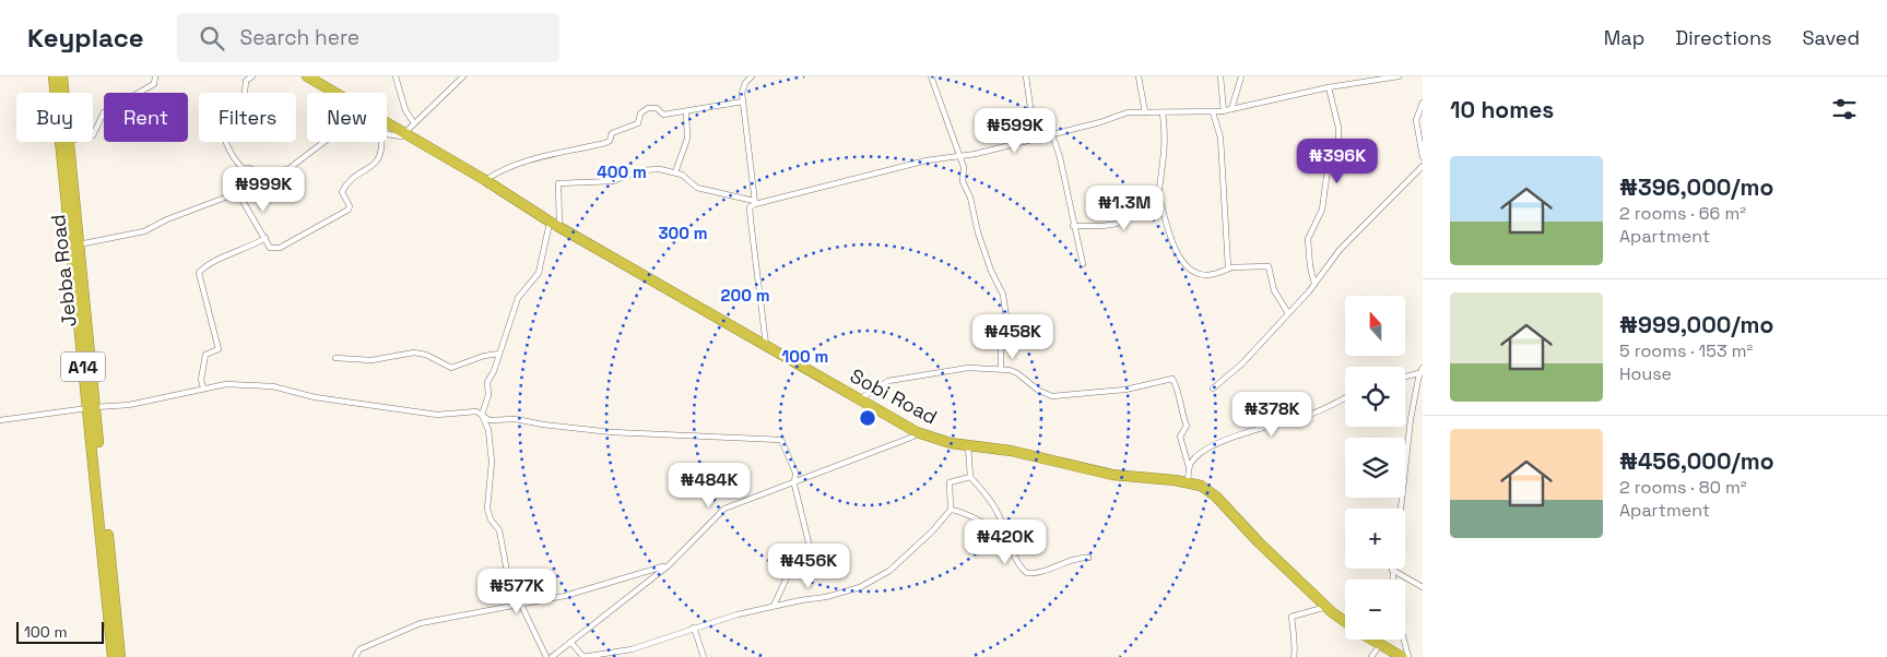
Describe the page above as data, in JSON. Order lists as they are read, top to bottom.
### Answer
{
  "streets": {
    "highway": ["Jebba Road", "A14", "Sobi Road"]
  },
  "crossings": [
    ["Jebba Road", "A14"]
  ],
  "scale_bar": "100 m",
  "north": "top",
  "page": {
    "header": "Keyplace",
    "search": "Search here",
    "nav": ["Map", "Directions", "Saved"],
    "heading": "10 homes",
    "chip": [
      "Buy",
      "Rent",
      "Filters",
      "New"
    ],
    "price": [
      "₦599K",
      "₦396K",
      "₦999K",
      "₦1.3M",
      "₦458K",
      "₦378K",
      "₦484K",
      "₦420K",
      "₦456K",
      "₦577K"
    ],
    "list": [
      {
        "name": "₦396,000/mo",
        "note": "2 rooms · 66 m² · Apartment"
      },
      {
        "name": "₦999,000/mo",
        "note": "5 rooms · 153 m² · House"
      },
      {
        "name": "₦456,000/mo",
        "note": "2 rooms · 80 m² · Apartment"
      }
    ],
    "map_buttons": ["+", "−"],
    "scale": "100 m"
  },
  "rings": [
    "400 m",
    "300 m",
    "200 m",
    "100 m"
  ]
}
